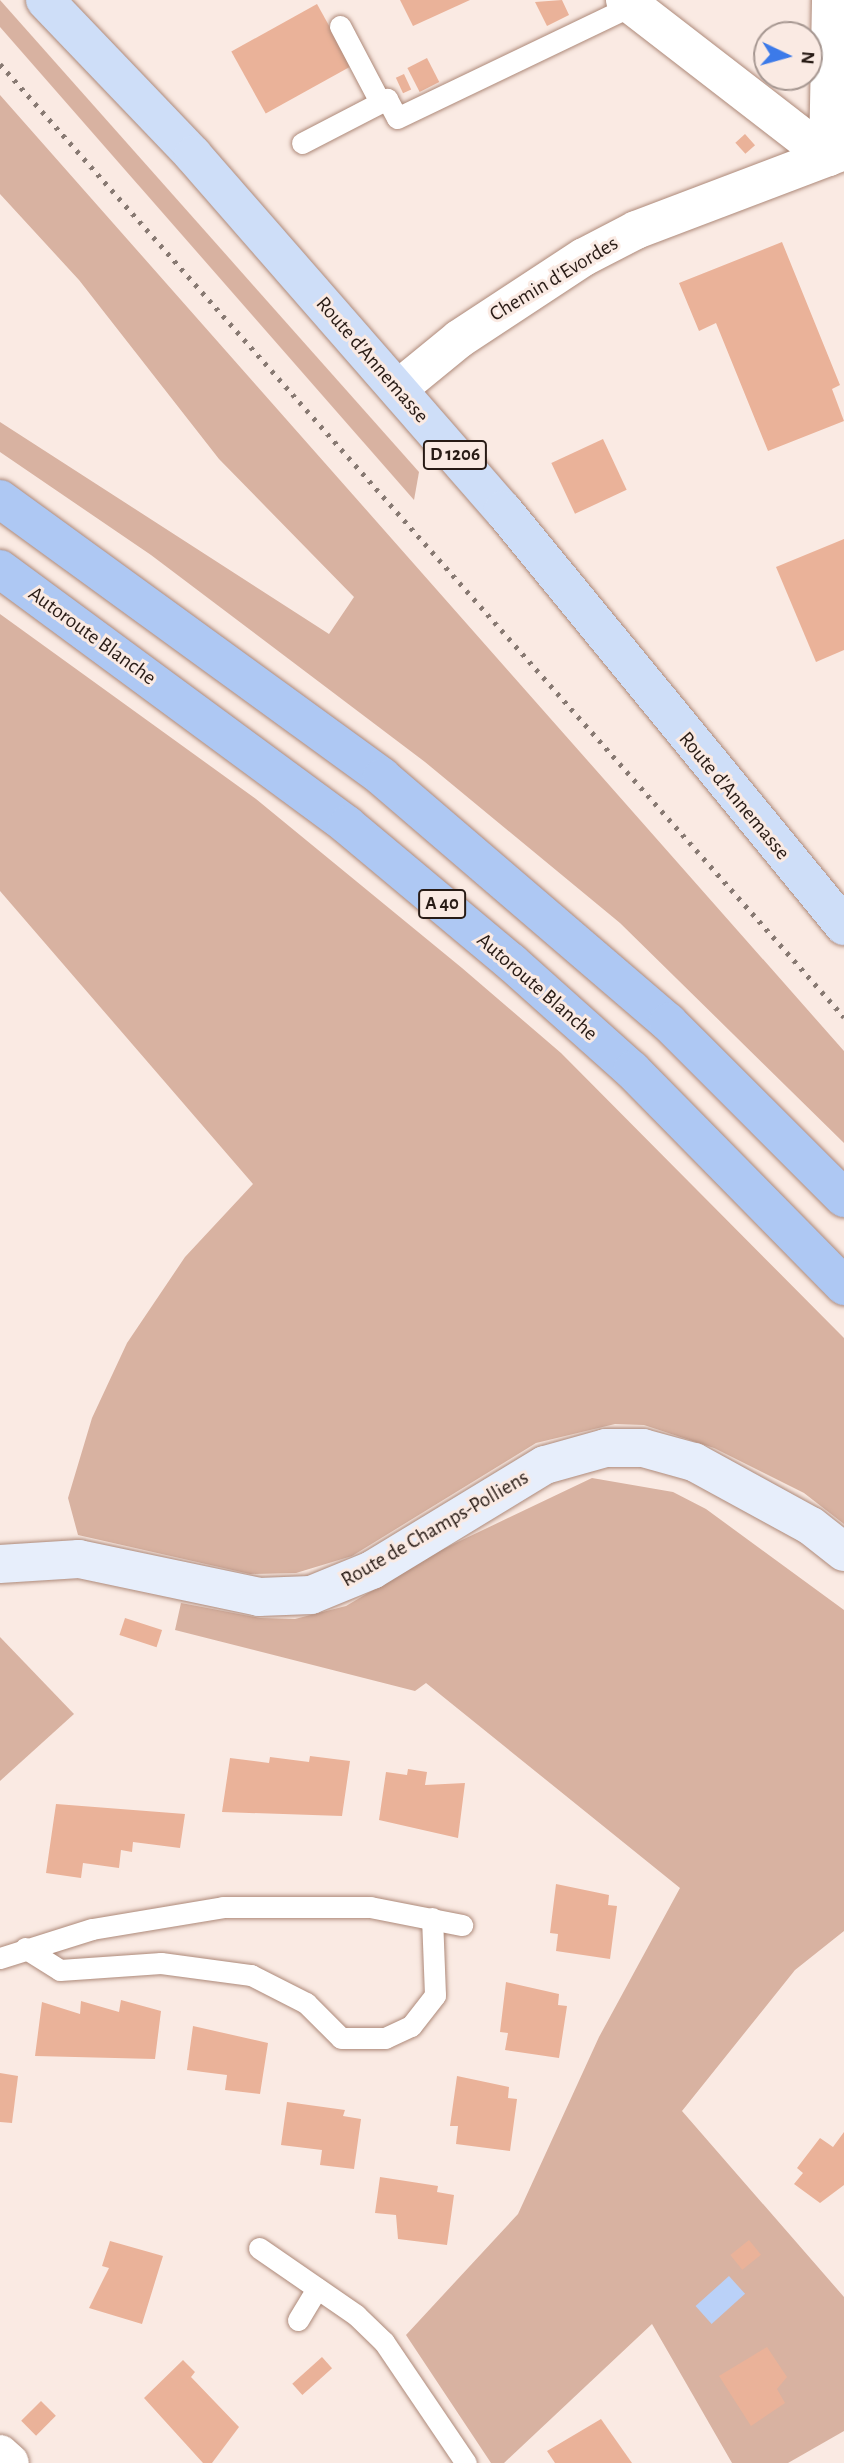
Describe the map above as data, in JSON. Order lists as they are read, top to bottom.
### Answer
{
  "streets": {
    "highway": ["Autoroute Blanche", "A 40"],
    "main road": ["Route d'Annemasse", "D 1206"],
    "street": ["Chemin d'Evordes", "Route de Champs-Polliens"]
  },
  "crossings": [
    ["Chemin d'Evordes", "Route d'Annemasse"]
  ],
  "north": "right"
}
